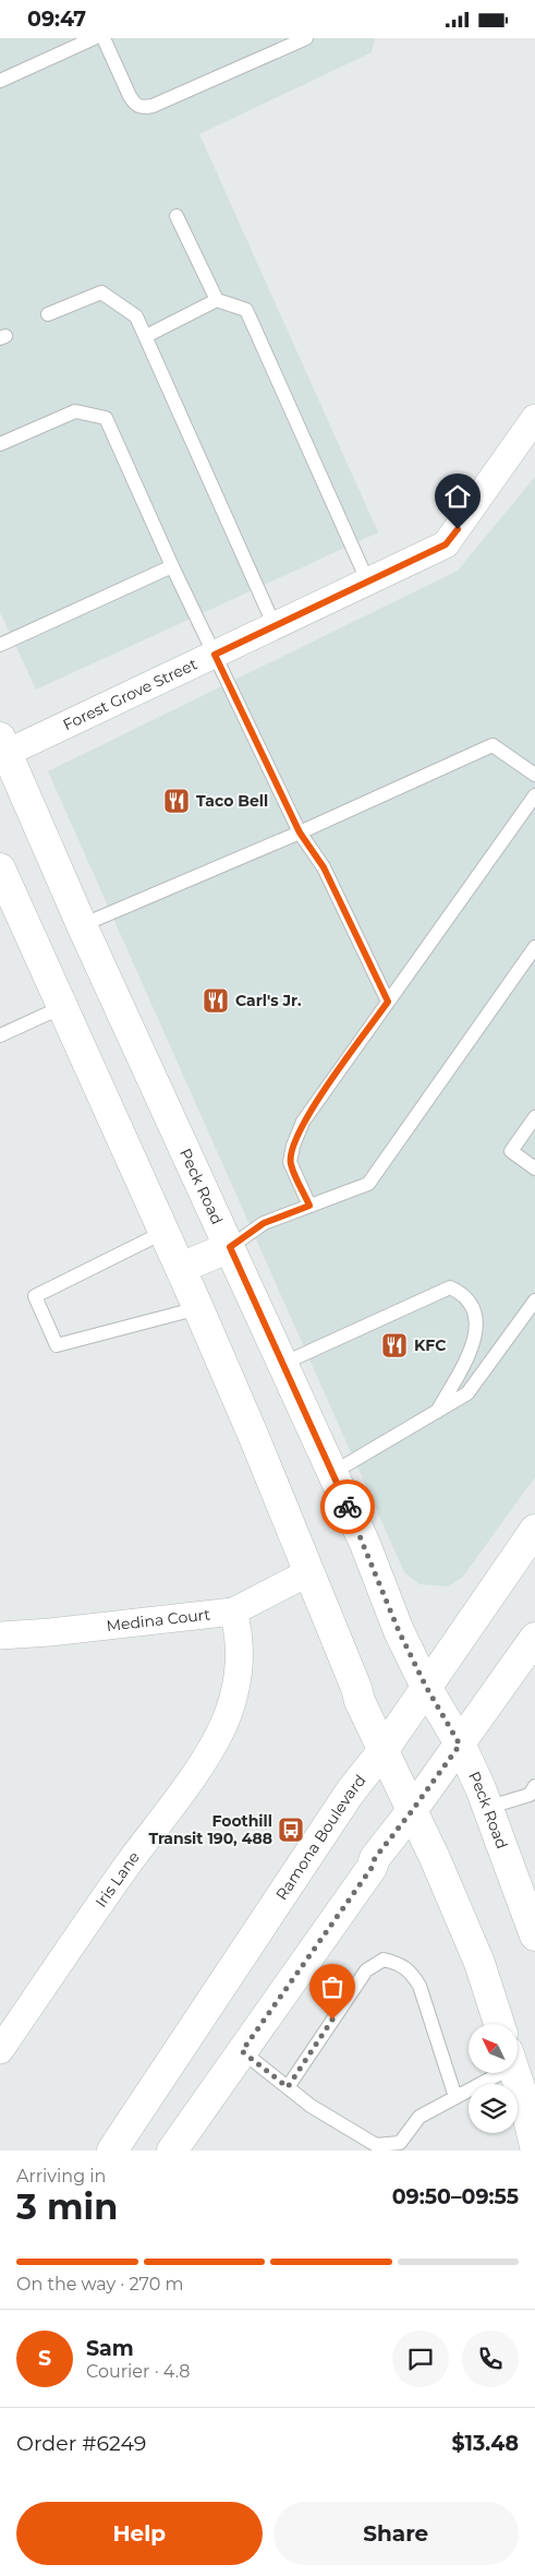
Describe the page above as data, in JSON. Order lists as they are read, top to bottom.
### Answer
{
  "streets": {
    "main road": ["Peck Road", "Ramona Boulevard"],
    "street": ["Forest Grove Street", "Medina Court", "Iris Lane"]
  },
  "crossings": [
    ["Forest Grove Street", "Peck Road"],
    ["Peck Road", "Ramona Boulevard"],
    ["Medina Court", "Iris Lane"]
  ],
  "places": {
    "restaurant": ["Taco Bell", "Carl's Jr.", "KFC"],
    "bus stop": ["Foothill Transit 190, 488"]
  },
  "north": "top left",
  "page": {
    "status": "09:47",
    "heading": ["3 min", "Arriving in", "09:50–09:55"],
    "panel": [
      "Sam",
      "Courier · 4.8",
      "Order #6249",
      "$13.48"
    ],
    "bar": "On the way · 270 m",
    "round": "S",
    "buttons": ["Help", "Share"]
  }
}
